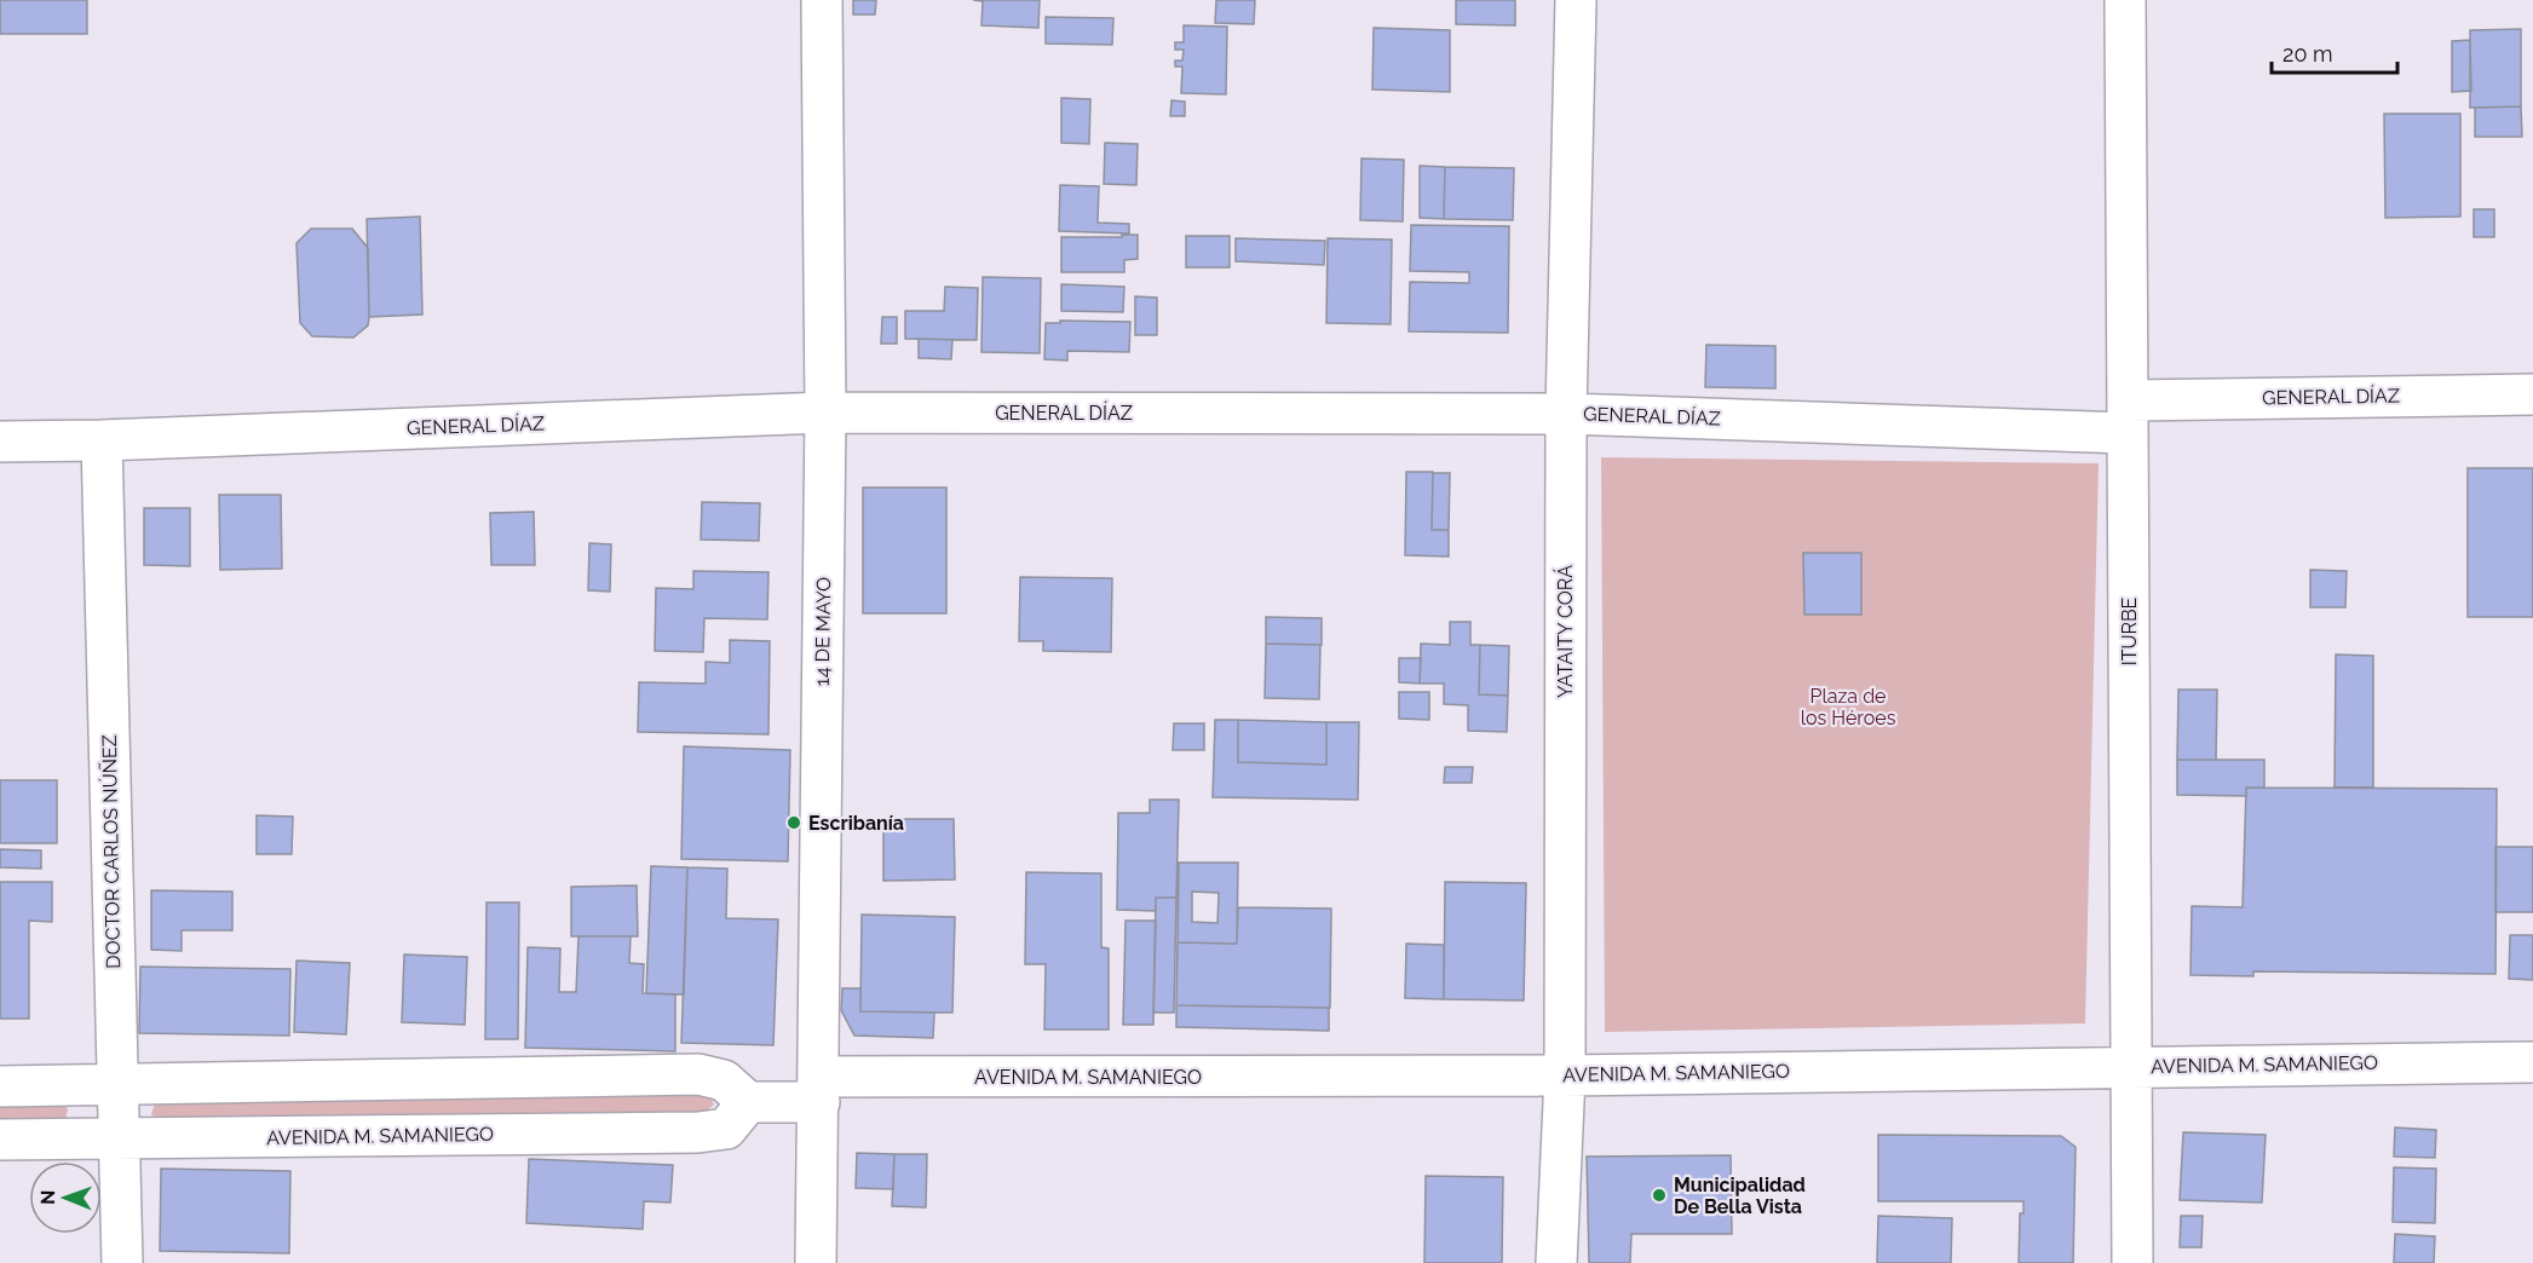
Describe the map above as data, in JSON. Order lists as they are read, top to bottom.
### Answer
{
  "streets": {
    "street": [
      "GENERAL DÍAZ",
      "14 DE MAYO",
      "YATAITY CORÁ",
      "ITURBE",
      "DOCTOR CARLOS NÚÑEZ",
      "AVENIDA M. SAMANIEGO"
    ]
  },
  "crossings": [
    ["GENERAL DÍAZ", "14 DE MAYO"],
    ["GENERAL DÍAZ", "YATAITY CORÁ"],
    ["GENERAL DÍAZ", "ITURBE"],
    ["GENERAL DÍAZ", "DOCTOR CARLOS NÚÑEZ"],
    ["14 DE MAYO", "AVENIDA M. SAMANIEGO"],
    ["YATAITY CORÁ", "AVENIDA M. SAMANIEGO"],
    ["ITURBE", "AVENIDA M. SAMANIEGO"],
    ["DOCTOR CARLOS NÚÑEZ", "AVENIDA M. SAMANIEGO"]
  ],
  "parks": ["Plaza de los Héroes"],
  "places": ["Escribanía", "Municipalidad De Bella Vista"],
  "scale_bar": "20 m",
  "north": "left"
}
